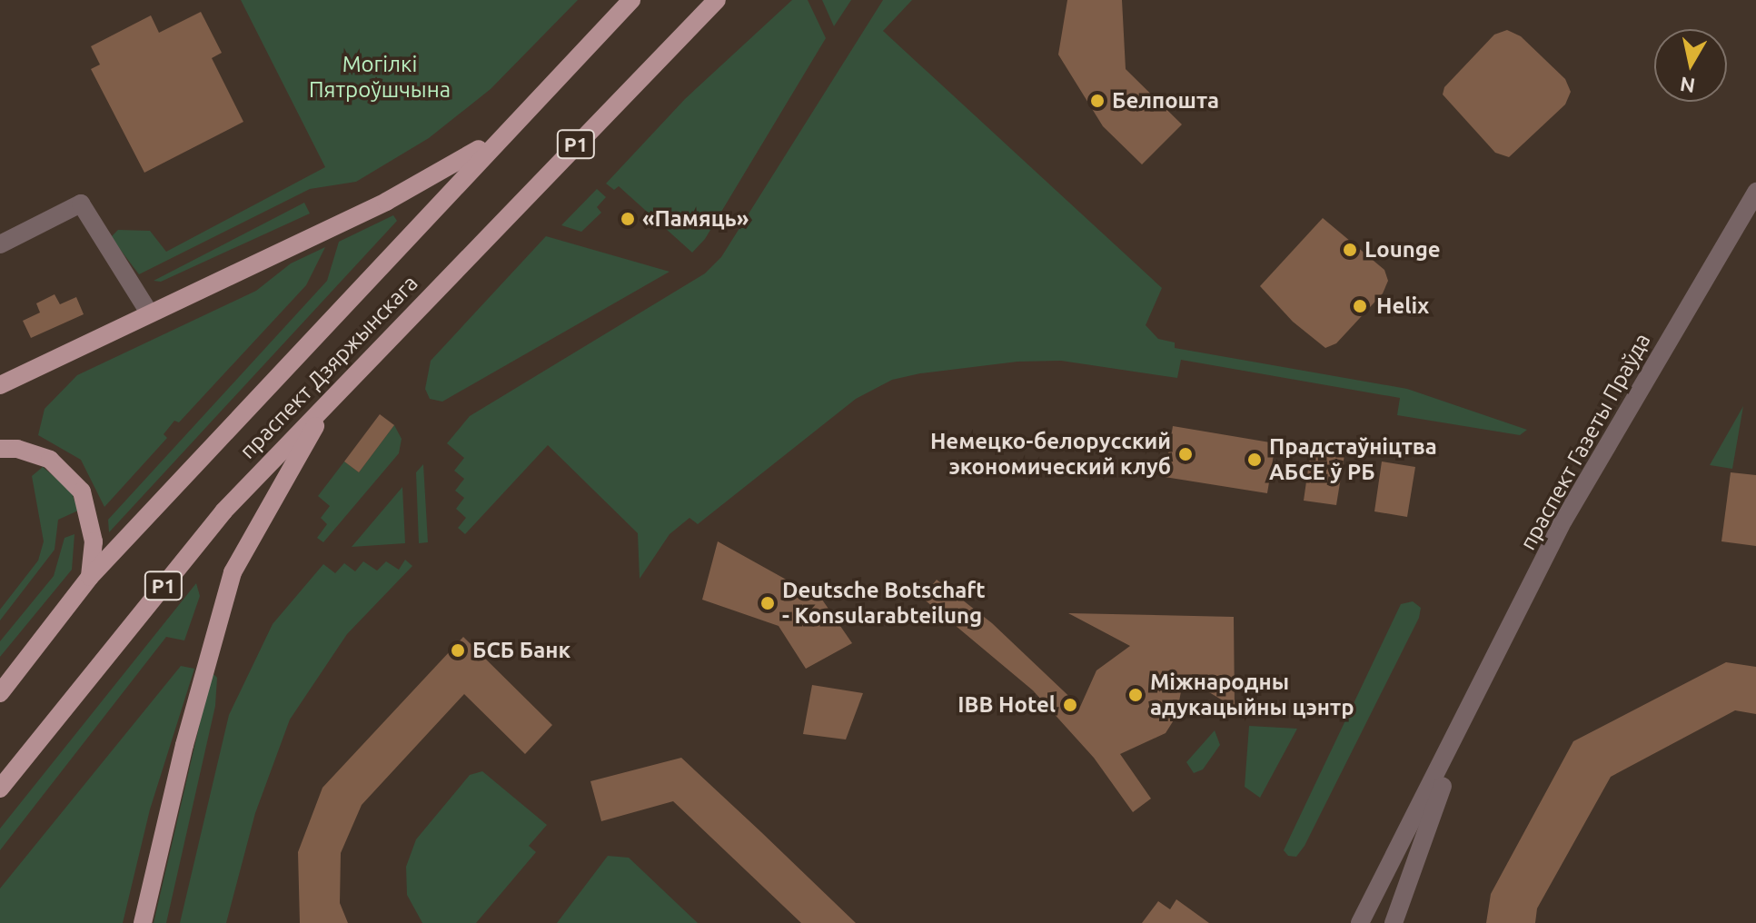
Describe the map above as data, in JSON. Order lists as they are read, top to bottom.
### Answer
{
  "streets": {
    "main road": ["Р1", "праспект Дзяржынскага"],
    "street": ["праспект Газеты Праўда"]
  },
  "parks": ["Могілкі Пятроўшчына"],
  "places": [
    "Белпошта",
    "«Памяць»",
    "Lounge",
    "Helix",
    "Немецко-белорусский экономический клуб",
    "Прадстаўніцтва АБСЕ ў РБ",
    "Deutsche Botschaft - Konsularabteilung",
    "БСБ Банк",
    "Міжнародны адукацыйны цэнтр",
    "IBB Hotel"
  ],
  "north": "bottom"
}
